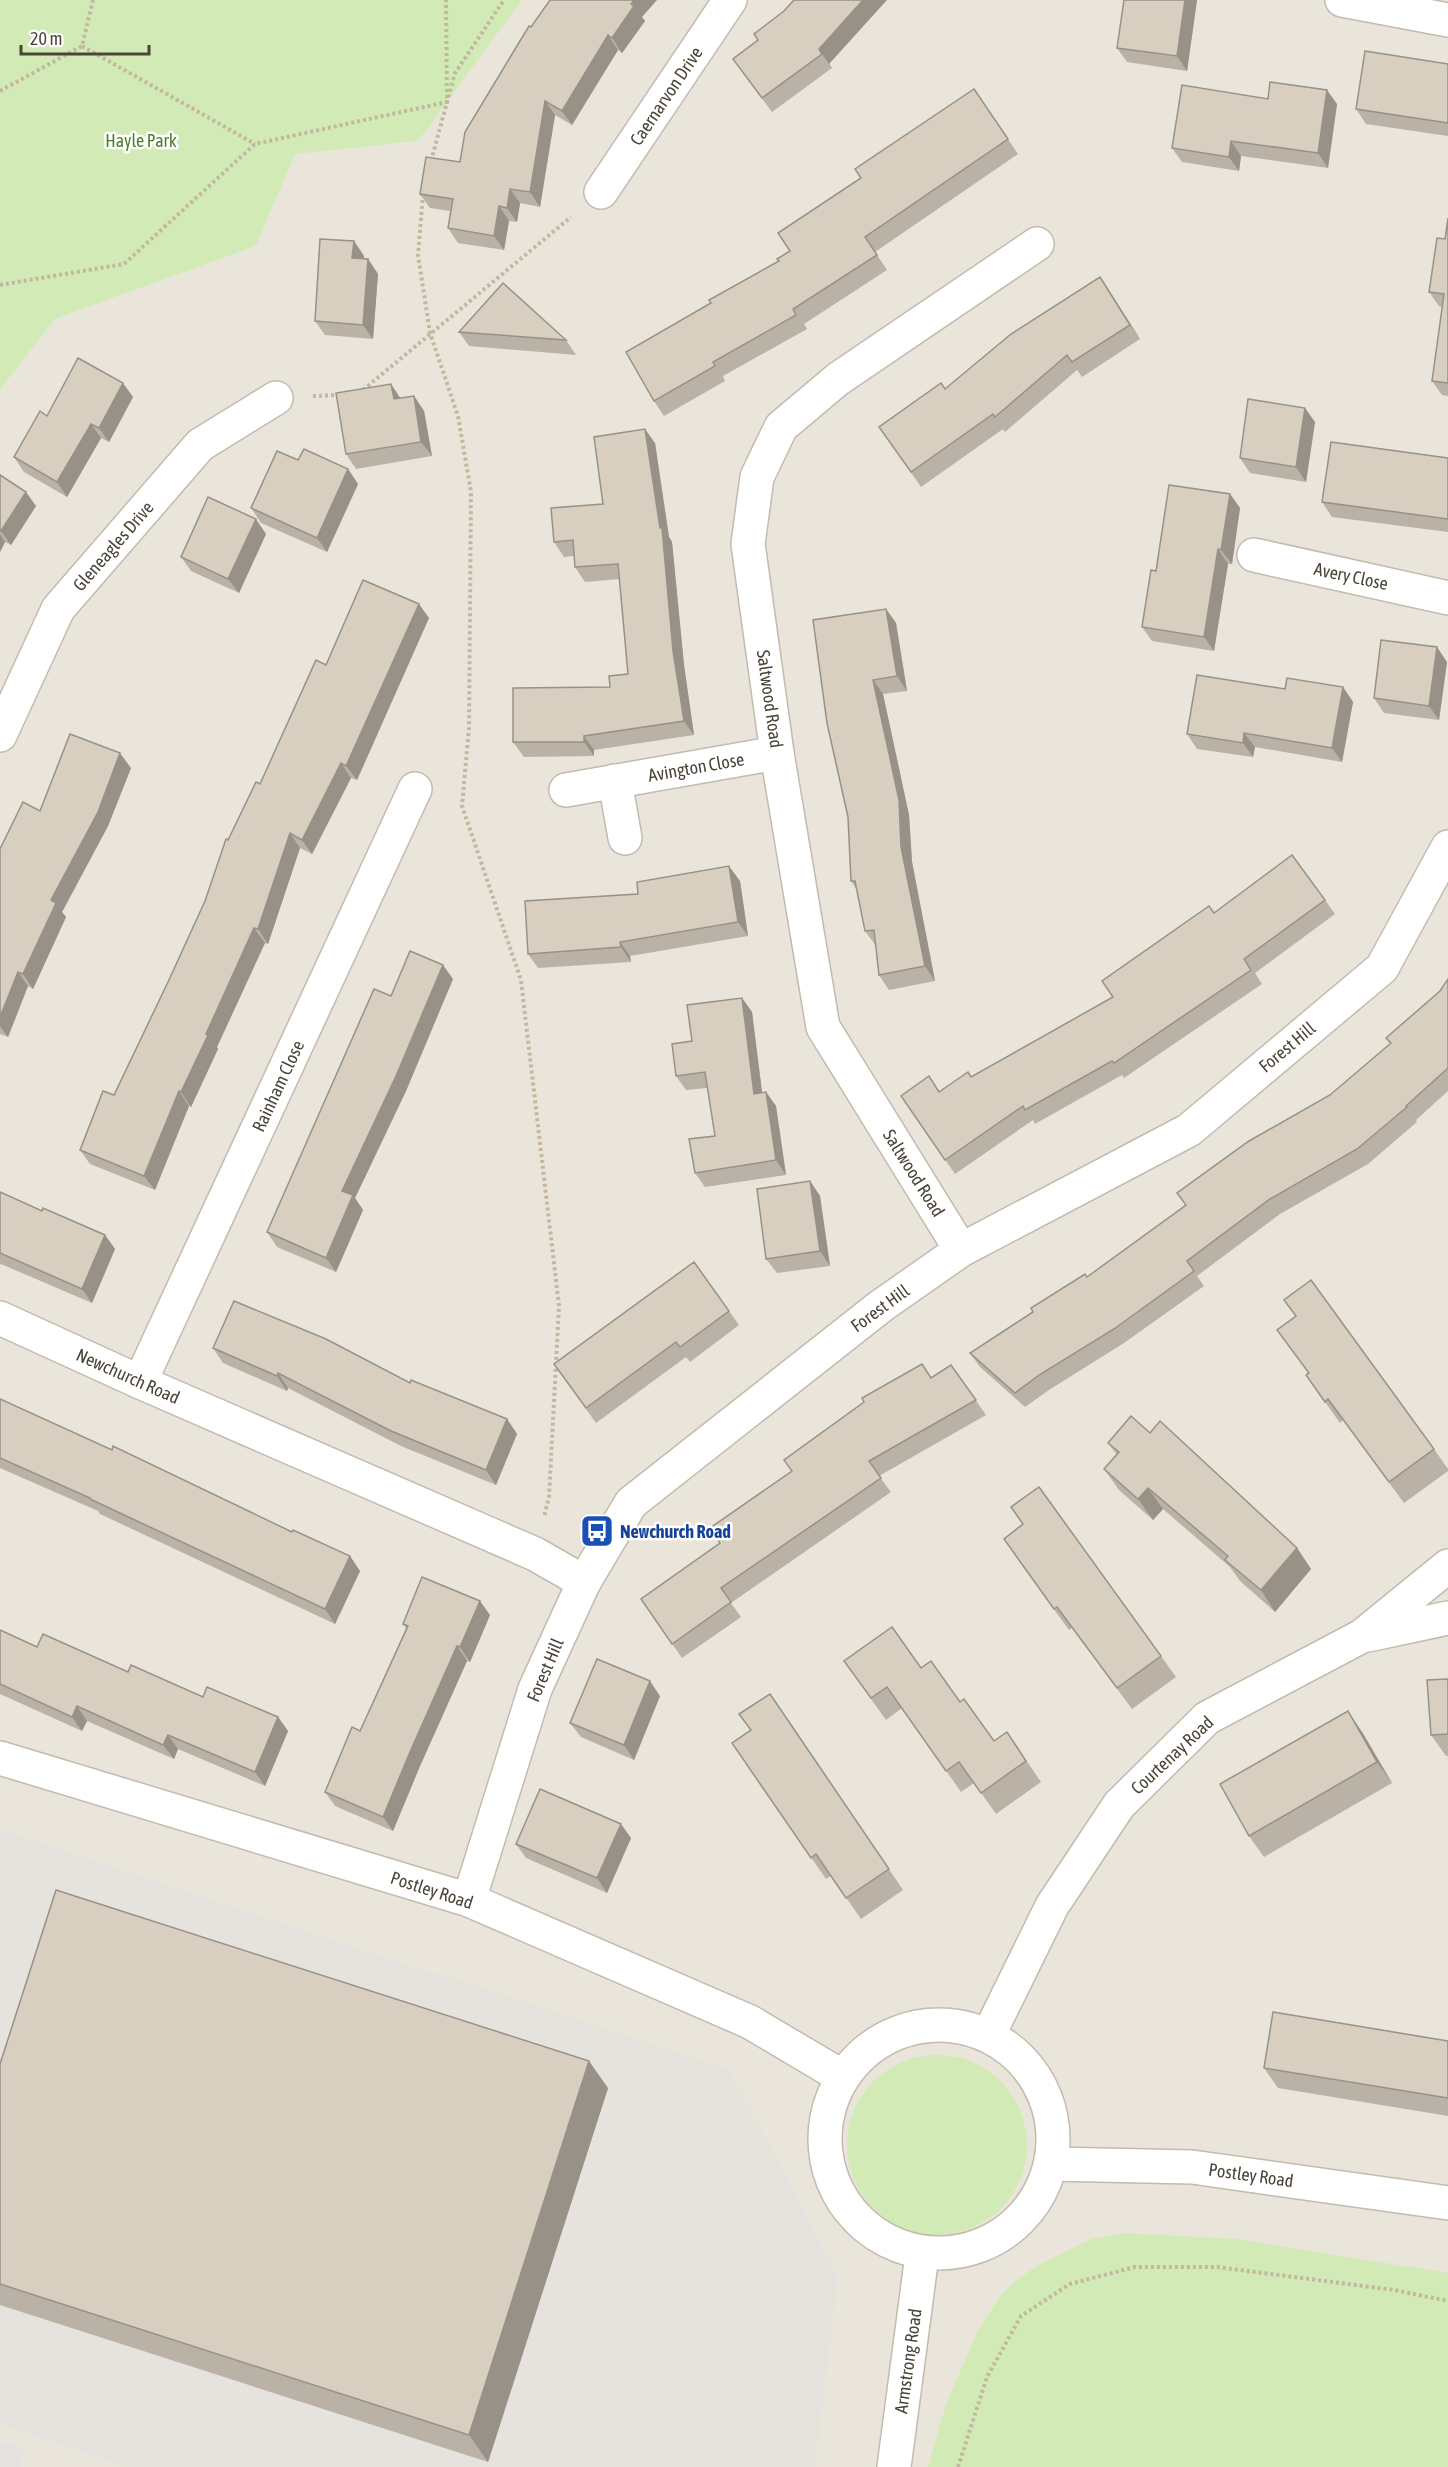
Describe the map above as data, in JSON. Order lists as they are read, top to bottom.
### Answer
{
  "streets": {
    "street": [
      "Caernarvon Drive",
      "Gleneagles Drive",
      "Avery Close",
      "Saltwood Road",
      "Avington Close",
      "Forest Hill",
      "Rainham Close",
      "Newchurch Road",
      "Courtenay Road",
      "Postley Road",
      "Armstrong Road"
    ]
  },
  "crossings": [
    ["Saltwood Road", "Avington Close"],
    ["Saltwood Road", "Forest Hill"],
    ["Forest Hill", "Newchurch Road"],
    ["Forest Hill", "Postley Road"],
    ["Rainham Close", "Newchurch Road"]
  ],
  "parks": ["Hayle Park"],
  "places": {
    "bus stop": ["Newchurch Road"]
  },
  "scale_bar": "20 m"
}
